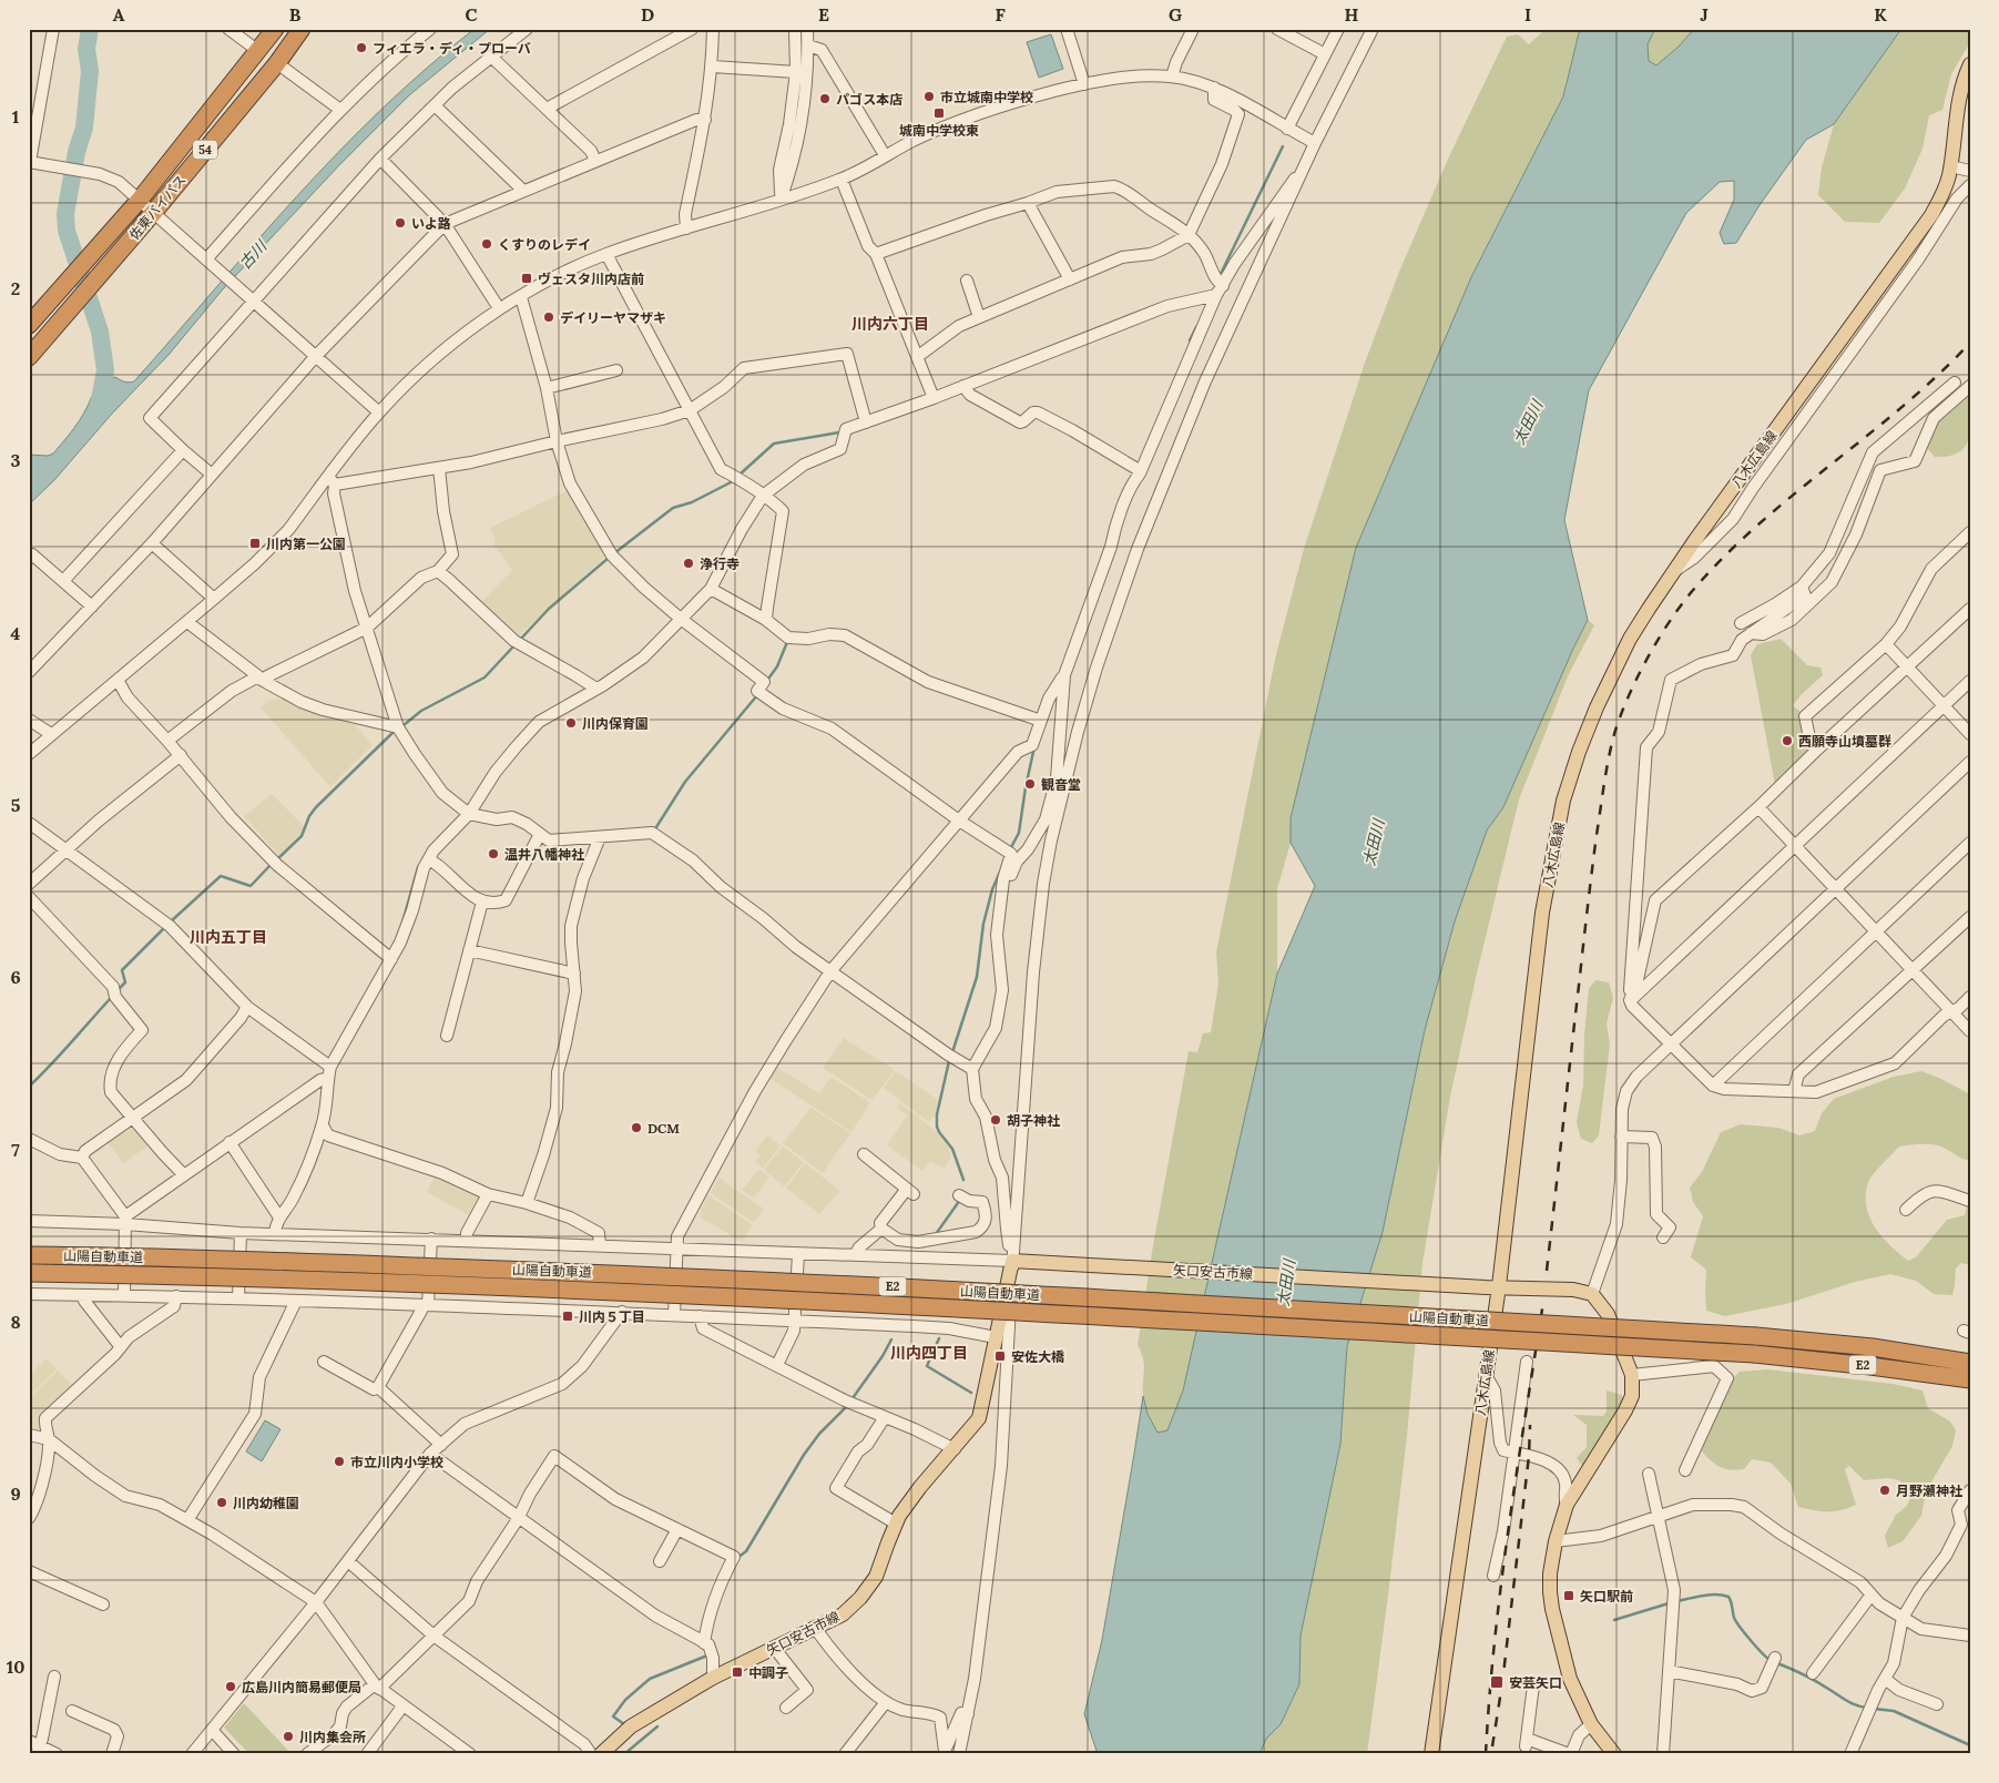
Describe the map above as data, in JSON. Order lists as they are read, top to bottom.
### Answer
{
  "streets": {
    "highway": [
      "54",
      "佐東バイパス",
      "山陽自動車道",
      "E2"
    ],
    "main road": ["八木広島線", "矢口安古市線"]
  },
  "crossings": [
    ["八木広島線", "矢口安古市線"]
  ],
  "districts": ["川内六丁目", "川内五丁目", "川内四丁目"],
  "water": ["古川", "太田川"],
  "places": {
    "other": [
      "フィエラ・ディ・プローバ",
      "市立城南中学校",
      "パゴス本店",
      "いよ路",
      "くすりのレデイ",
      "デイリーヤマザキ",
      "浄行寺",
      "川内保育園",
      "西願寺山墳墓群",
      "観音堂",
      "温井八幡神社",
      "胡子神社",
      "DCM",
      "市立川内小学校",
      "月野瀬神社",
      "川内幼稚園",
      "広島川内簡易郵便局",
      "川内集会所"
    ],
    "transit": [
      "城南中学校東",
      "ヴェスタ川内店前",
      "川内第一公園",
      "川内５丁目",
      "安佐大橋",
      "矢口駅前",
      "中調子",
      "安芸矢口"
    ]
  },
  "grid": {
    "columns": [
      "A",
      "B",
      "C",
      "D",
      "E",
      "F",
      "G",
      "H",
      "I",
      "J",
      "K"
    ],
    "rows": [
      "1",
      "2",
      "3",
      "4",
      "5",
      "6",
      "7",
      "8",
      "9",
      "10"
    ]
  }
}
